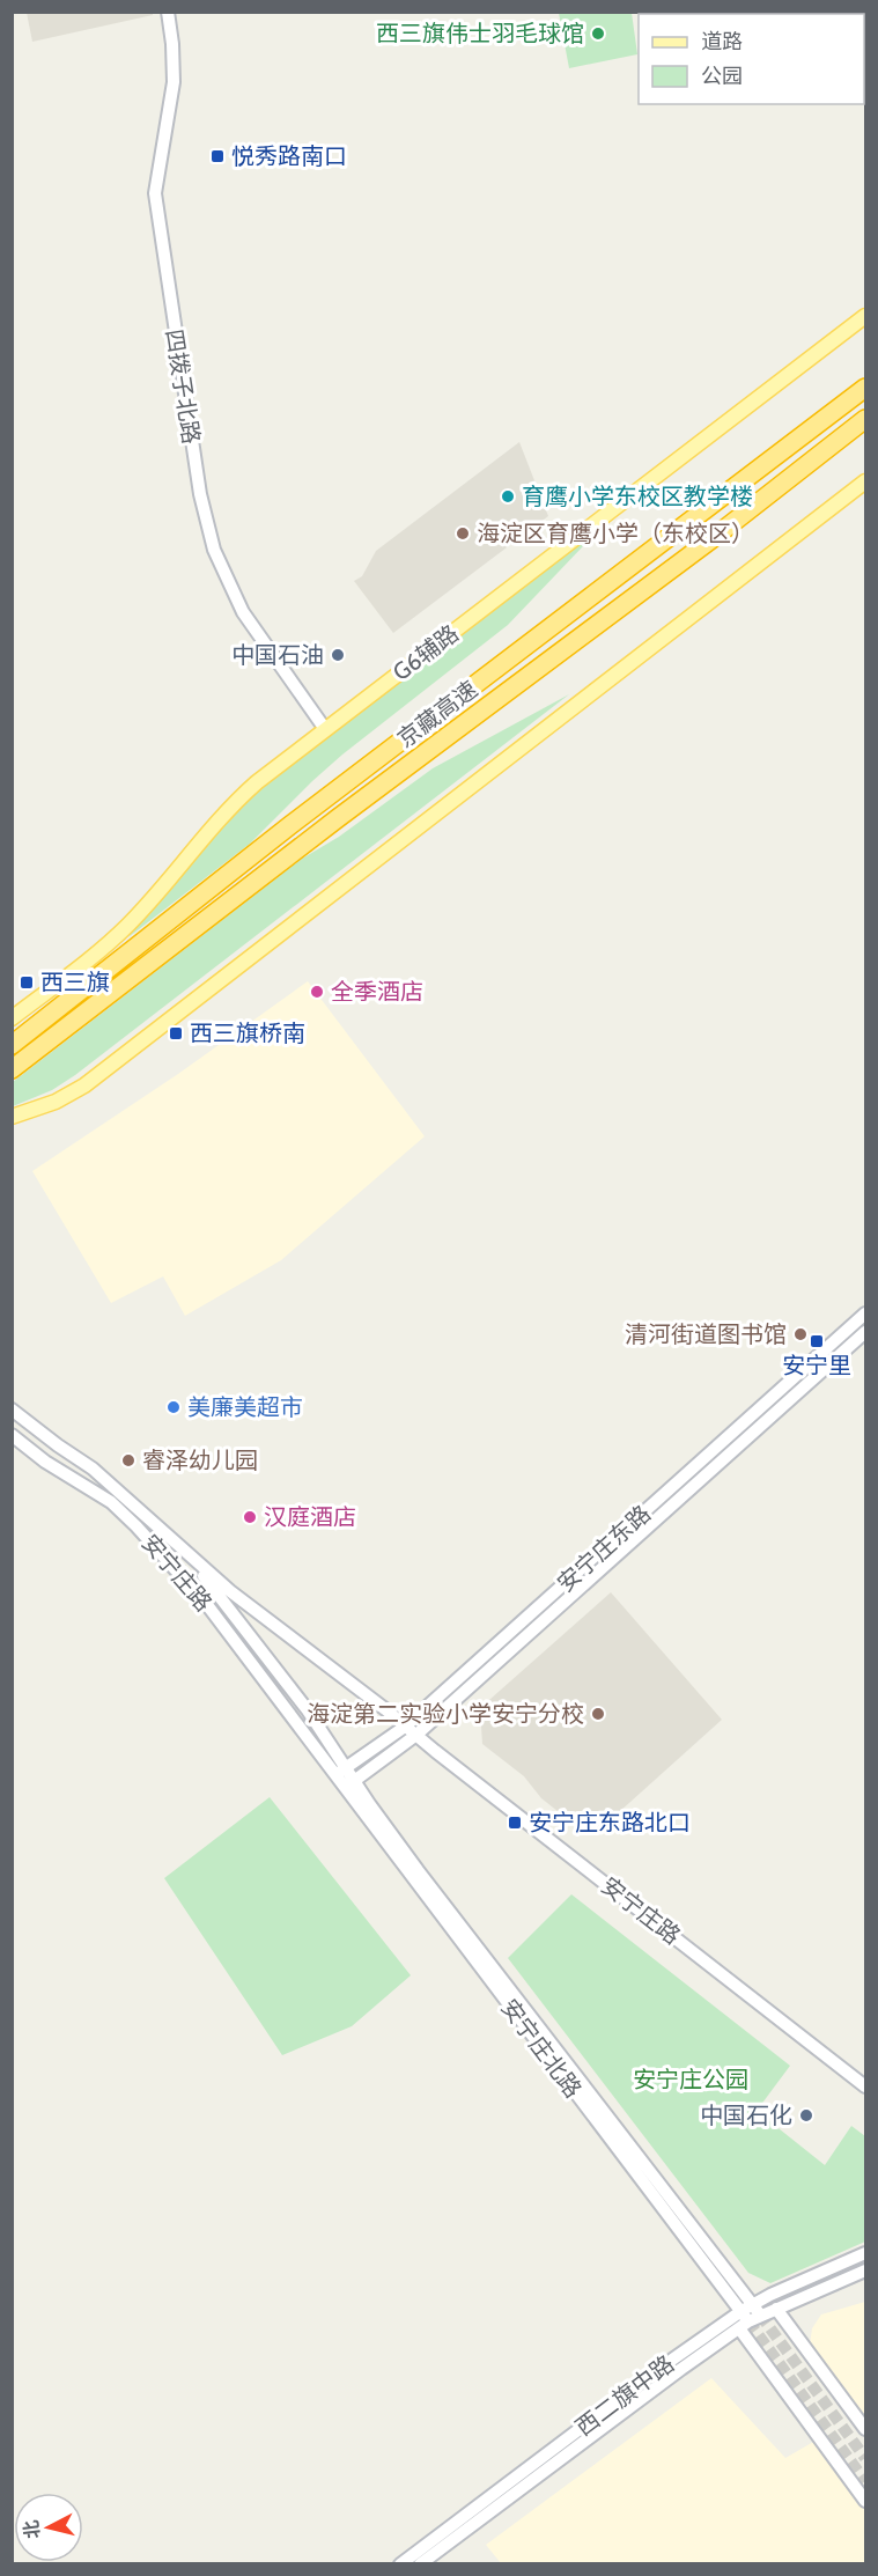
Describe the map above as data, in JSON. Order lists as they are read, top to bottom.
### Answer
{
  "streets": {
    "highway": ["京藏高速"],
    "main road": [
      "四拨子北路",
      "G6辅路",
      "安宁庄东路",
      "安宁庄路",
      "安宁庄北路",
      "西二旗中路"
    ]
  },
  "crossings": [
    ["四拨子北路", "G6辅路"],
    ["安宁庄东路", "安宁庄路"],
    ["安宁庄东路", "安宁庄北路"],
    ["安宁庄路", "安宁庄北路"],
    ["安宁庄北路", "西二旗中路"]
  ],
  "parks": ["安宁庄公园"],
  "places": {
    "other": [
      "西三旗伟士羽毛球馆",
      "育鹰小学东校区教学楼",
      "海淀区育鹰小学（东校区）",
      "中国石油",
      "全季酒店",
      "清河街道图书馆",
      "美廉美超市",
      "睿泽幼儿园",
      "汉庭酒店",
      "海淀第二实验小学安宁分校",
      "中国石化"
    ],
    "transit": [
      "悦秀路南口",
      "西三旗",
      "西三旗桥南",
      "安宁里",
      "安宁庄东路北口"
    ]
  },
  "legend": ["道路", "公园"],
  "north": "left"
}
